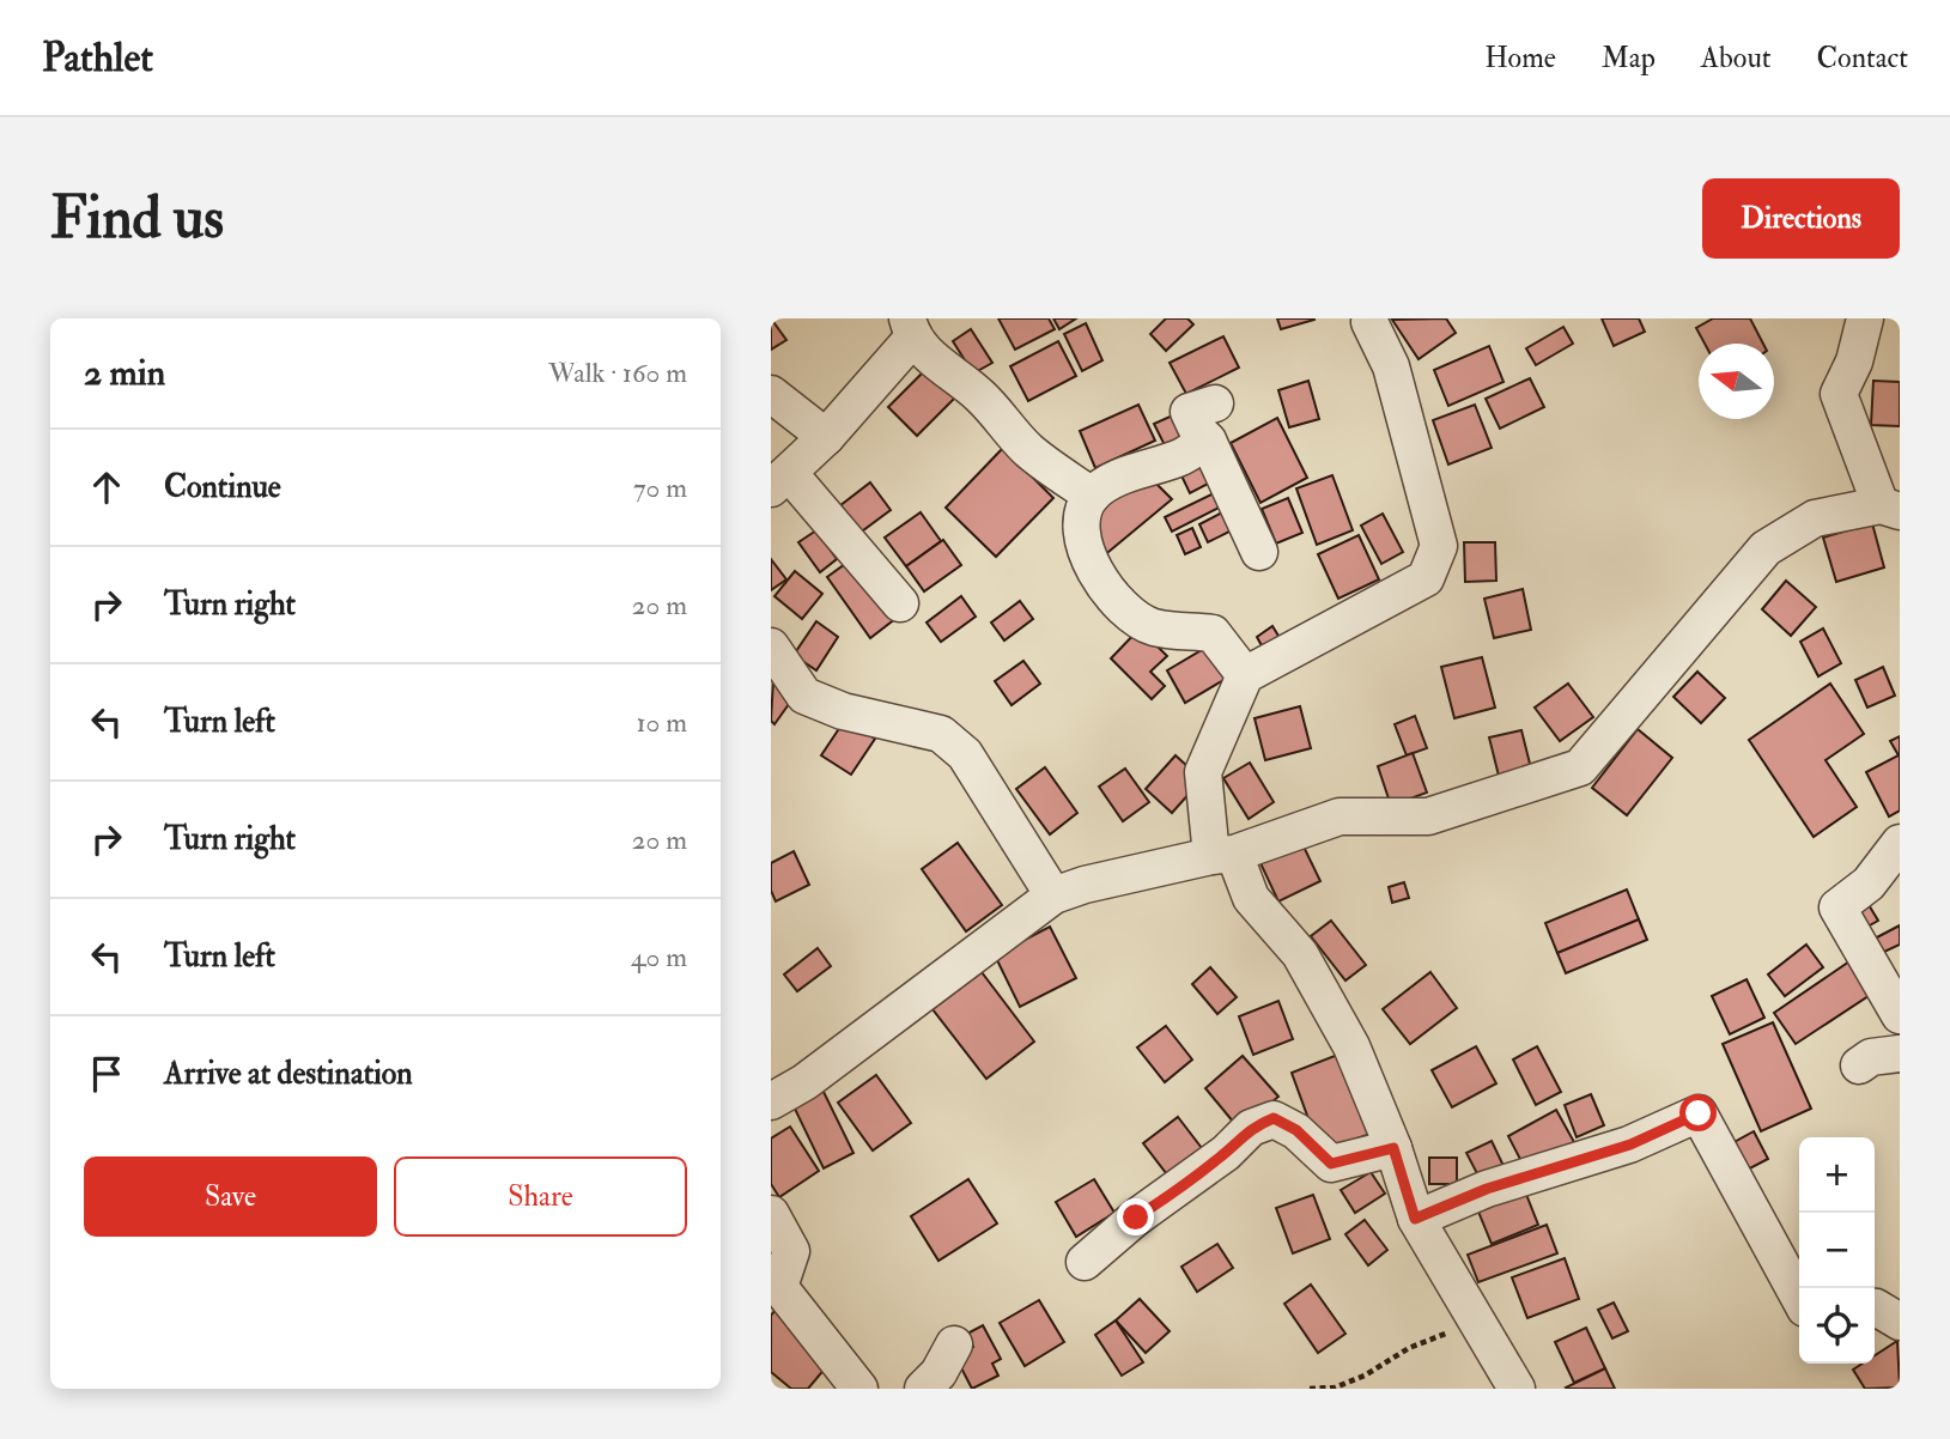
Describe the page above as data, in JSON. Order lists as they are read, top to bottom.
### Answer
{
  "north": "left",
  "page": {
    "header": "Pathlet",
    "nav": [
      "Home",
      "Map",
      "About",
      "Contact"
    ],
    "buttons": [
      "Directions",
      ["Save", "Share"]
    ],
    "title": "Find us",
    "heading": ["2 min", "Walk · 160 m"],
    "list": [
      ["Continue", "70 m"],
      ["Turn right", "20 m"],
      ["Turn left", "10 m"],
      ["Turn right", "20 m"],
      ["Turn left", "40 m"],
      "Arrive at destination"
    ],
    "map_buttons": ["+", "−"]
  }
}
